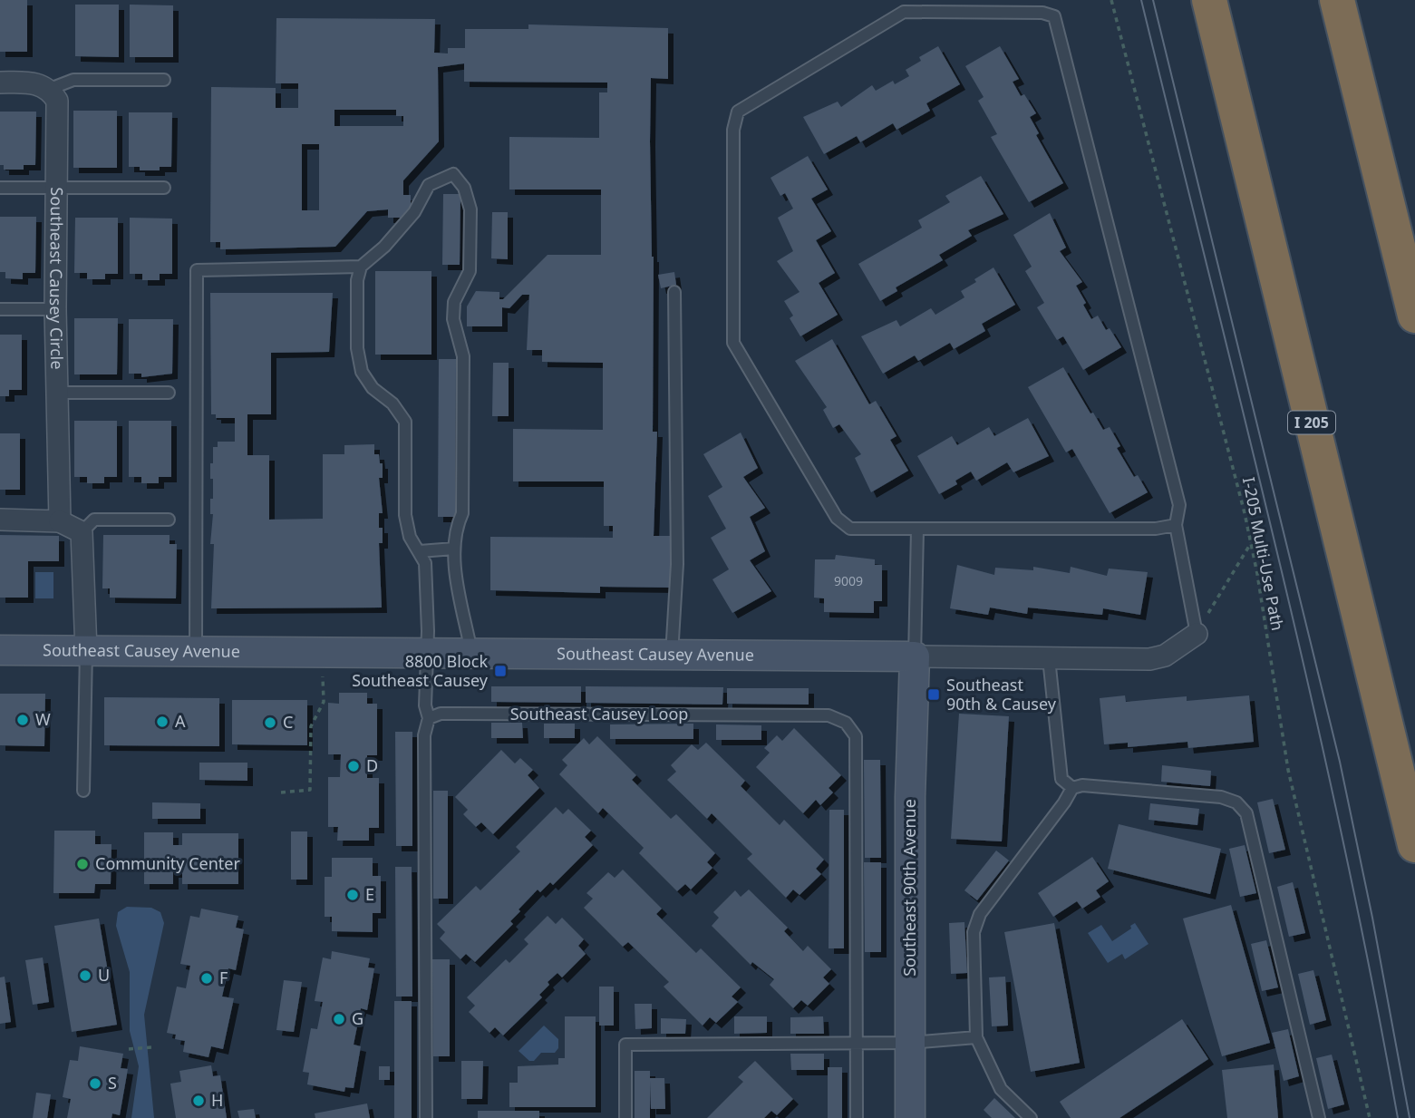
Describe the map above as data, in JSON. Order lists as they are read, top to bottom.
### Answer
{
  "streets": {
    "highway": ["I 205"],
    "street": ["Southeast Causey Circle", "Southeast Causey Avenue", "Southeast 90th Avenue"],
    "lane": ["Southeast Causey Loop"],
    "path": ["I-205 Multi-Use Path"]
  },
  "crossings": [
    ["Southeast Causey Avenue", "Southeast 90th Avenue"]
  ],
  "places": {
    "transit": ["8800 Block Southeast Causey", "Southeast 90th & Causey"],
    "other": [
      "W",
      "A",
      "C",
      "D",
      "Community Center",
      "E",
      "U",
      "F",
      "G",
      "S",
      "H"
    ]
  },
  "house_numbers": ["9009"]
}
